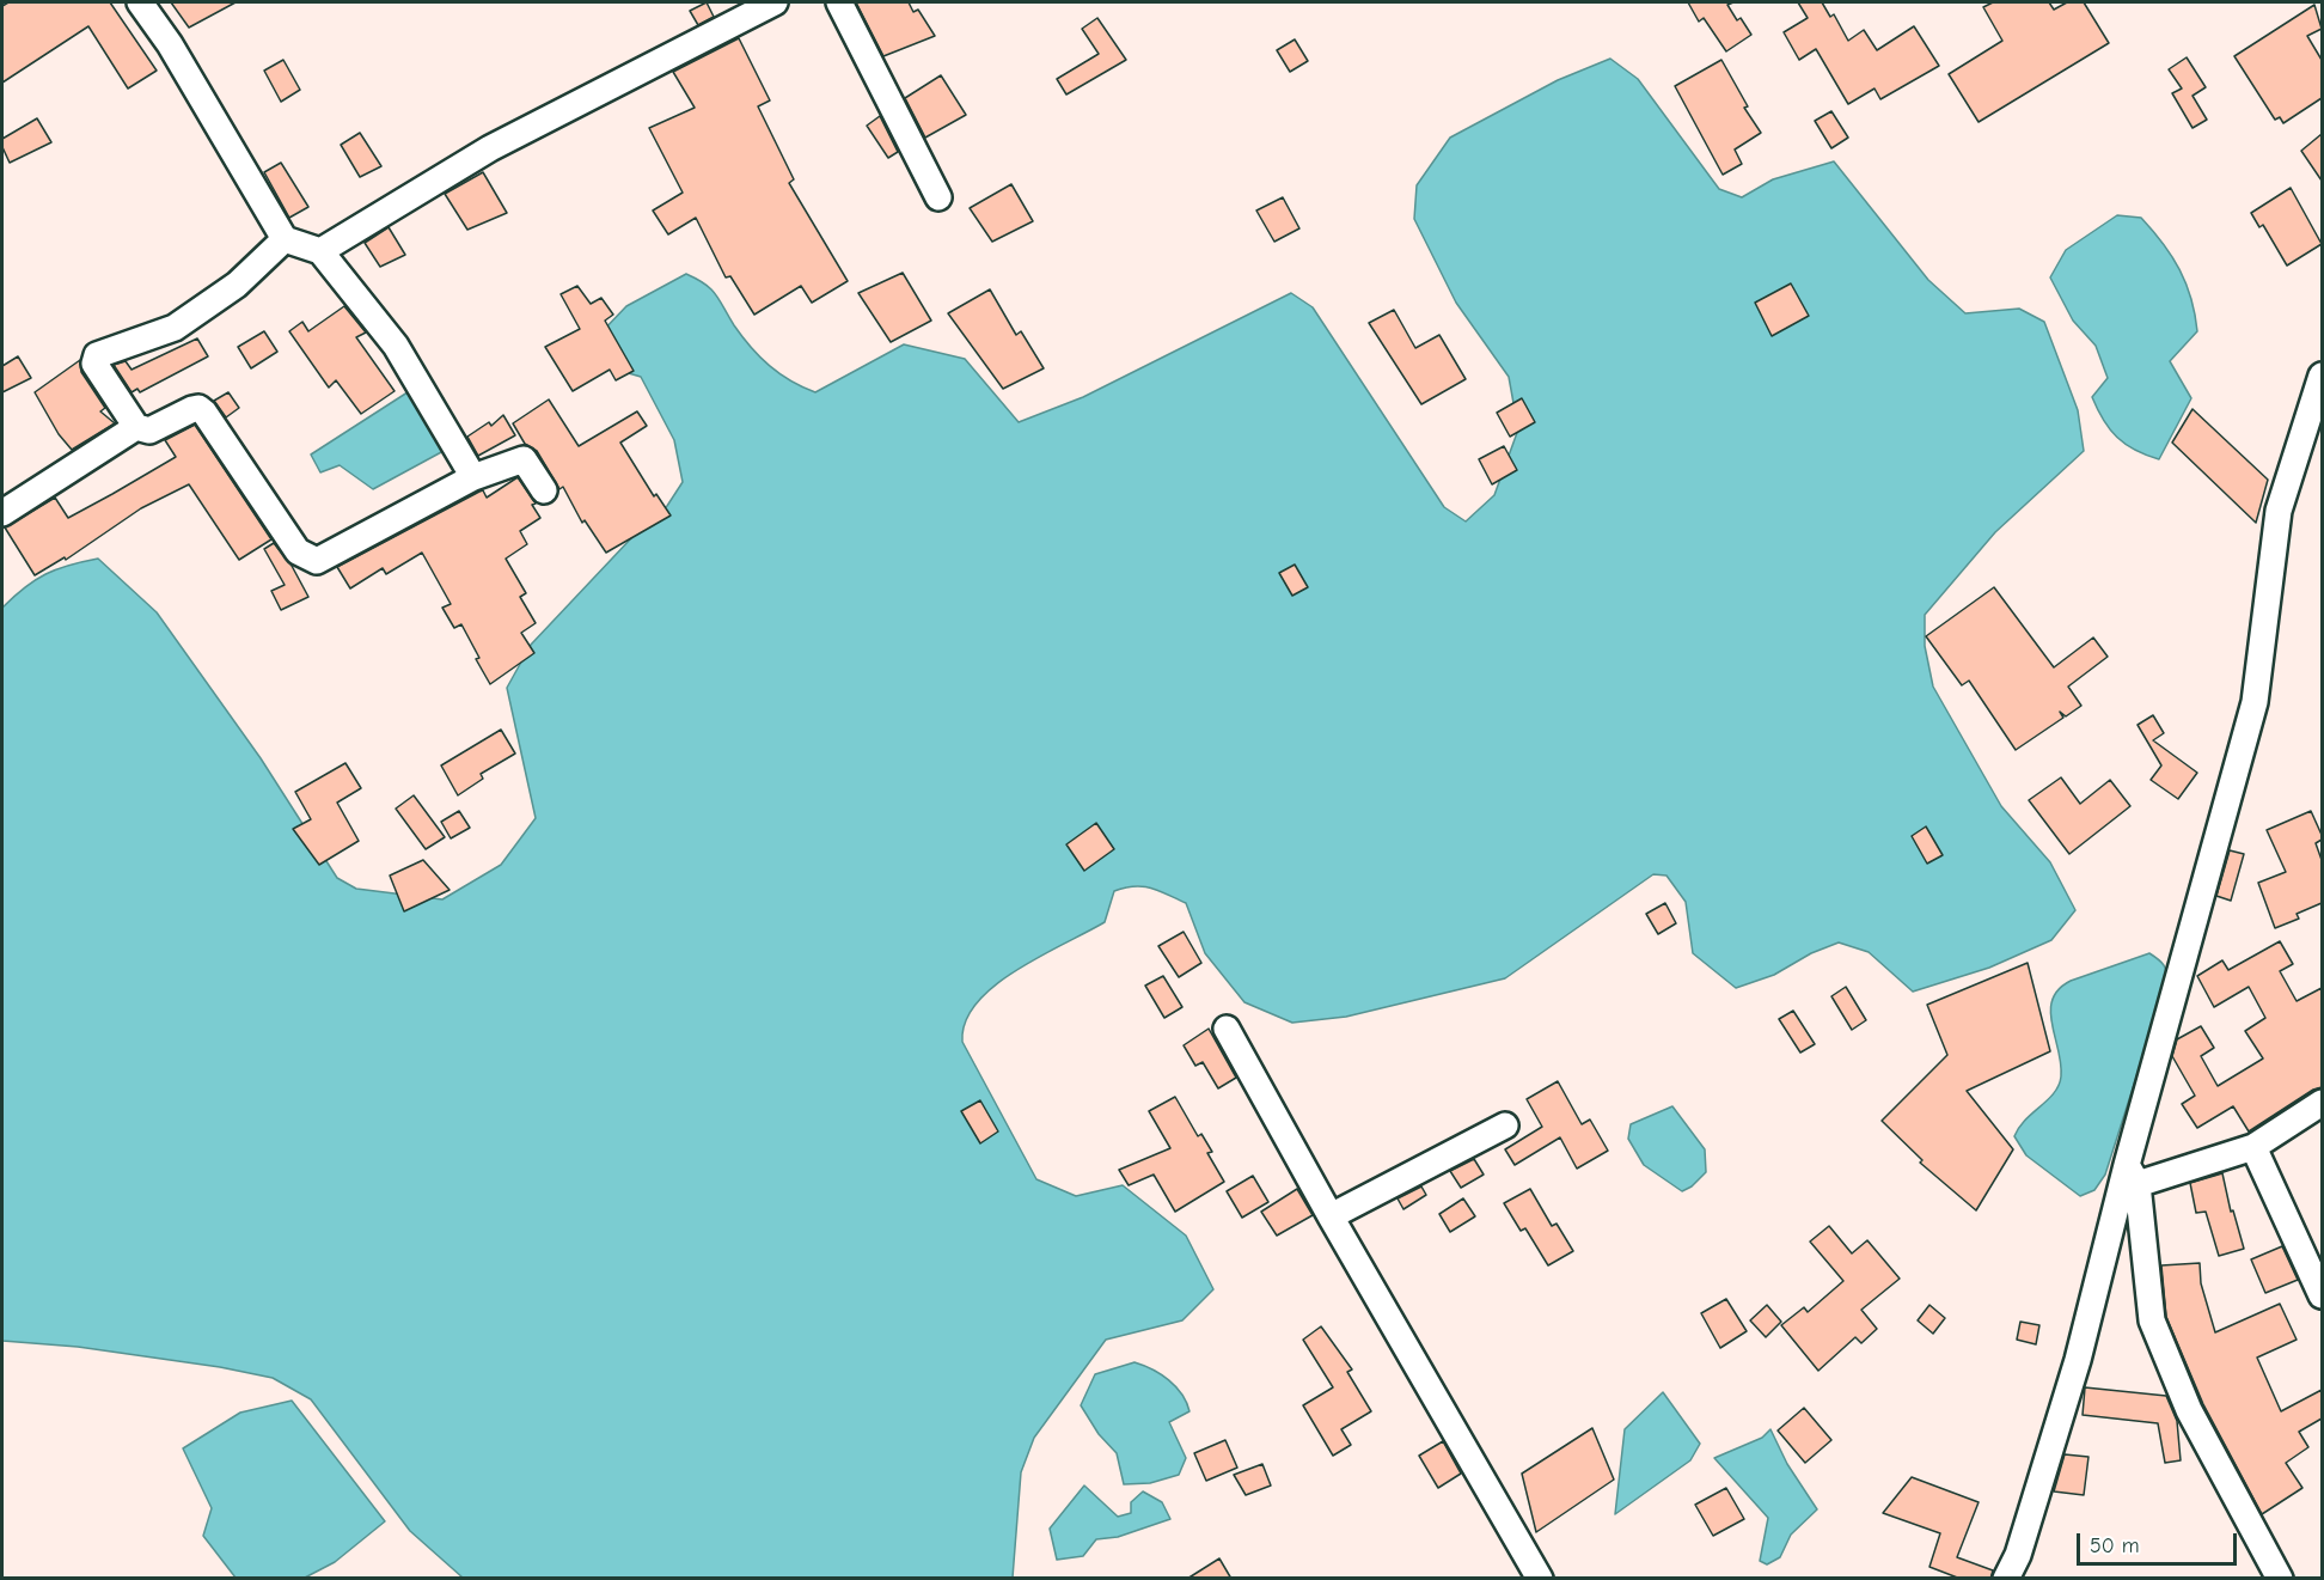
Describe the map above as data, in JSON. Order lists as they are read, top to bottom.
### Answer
{
  "scale_bar": "50 m"
}
